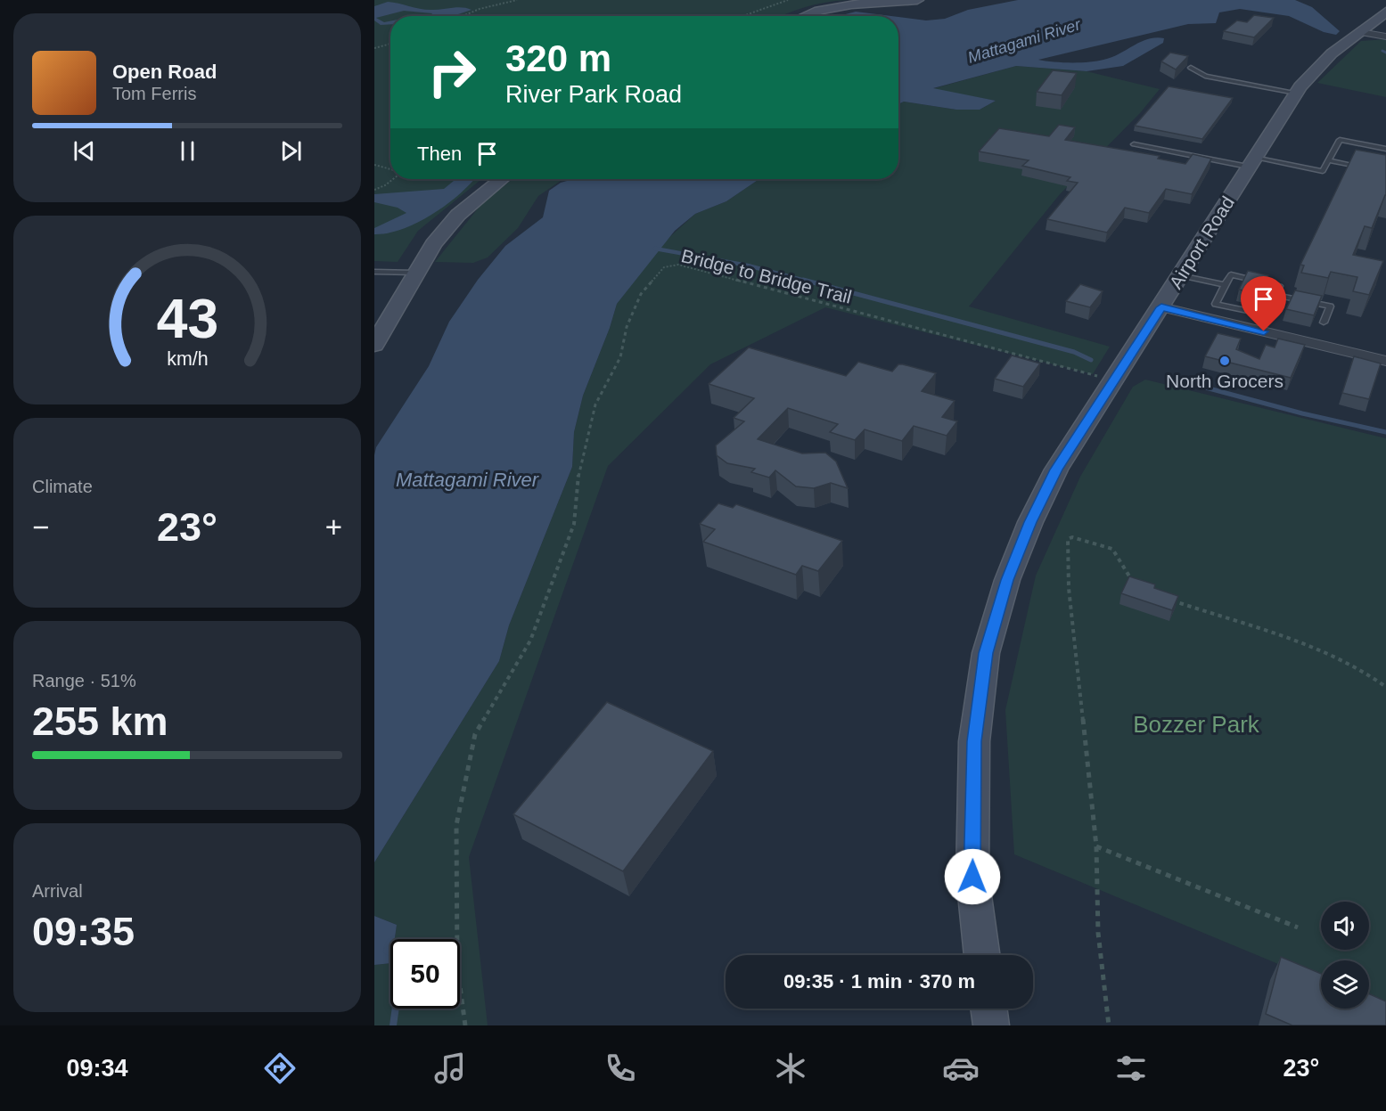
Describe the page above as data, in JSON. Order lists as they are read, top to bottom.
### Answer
{
  "streets": {
    "main road": ["Airport Road"],
    "path": ["Bridge to Bridge Trail"]
  },
  "crossings": [
    ["Airport Road", "Bridge to Bridge Trail"]
  ],
  "water": ["Mattagami River"],
  "parks": ["Bozzer Park"],
  "places": ["North Grocers"],
  "page": {
    "turn": ["320 m", "River Park Road"],
    "song": ["Open Road", "Tom Ferris"],
    "then": "Then",
    "tile": [
      "Climate",
      ["Range · 51%", "255 km"],
      ["Arrival", "09:35"]
    ],
    "heat": ["−", "23°", "+"],
    "limit": "50",
    "trip": "09:35 · 1 min · 370 m",
    "tabs": ["09:34", "23°"],
    "gauge": ["43", "km/h"]
  }
}
